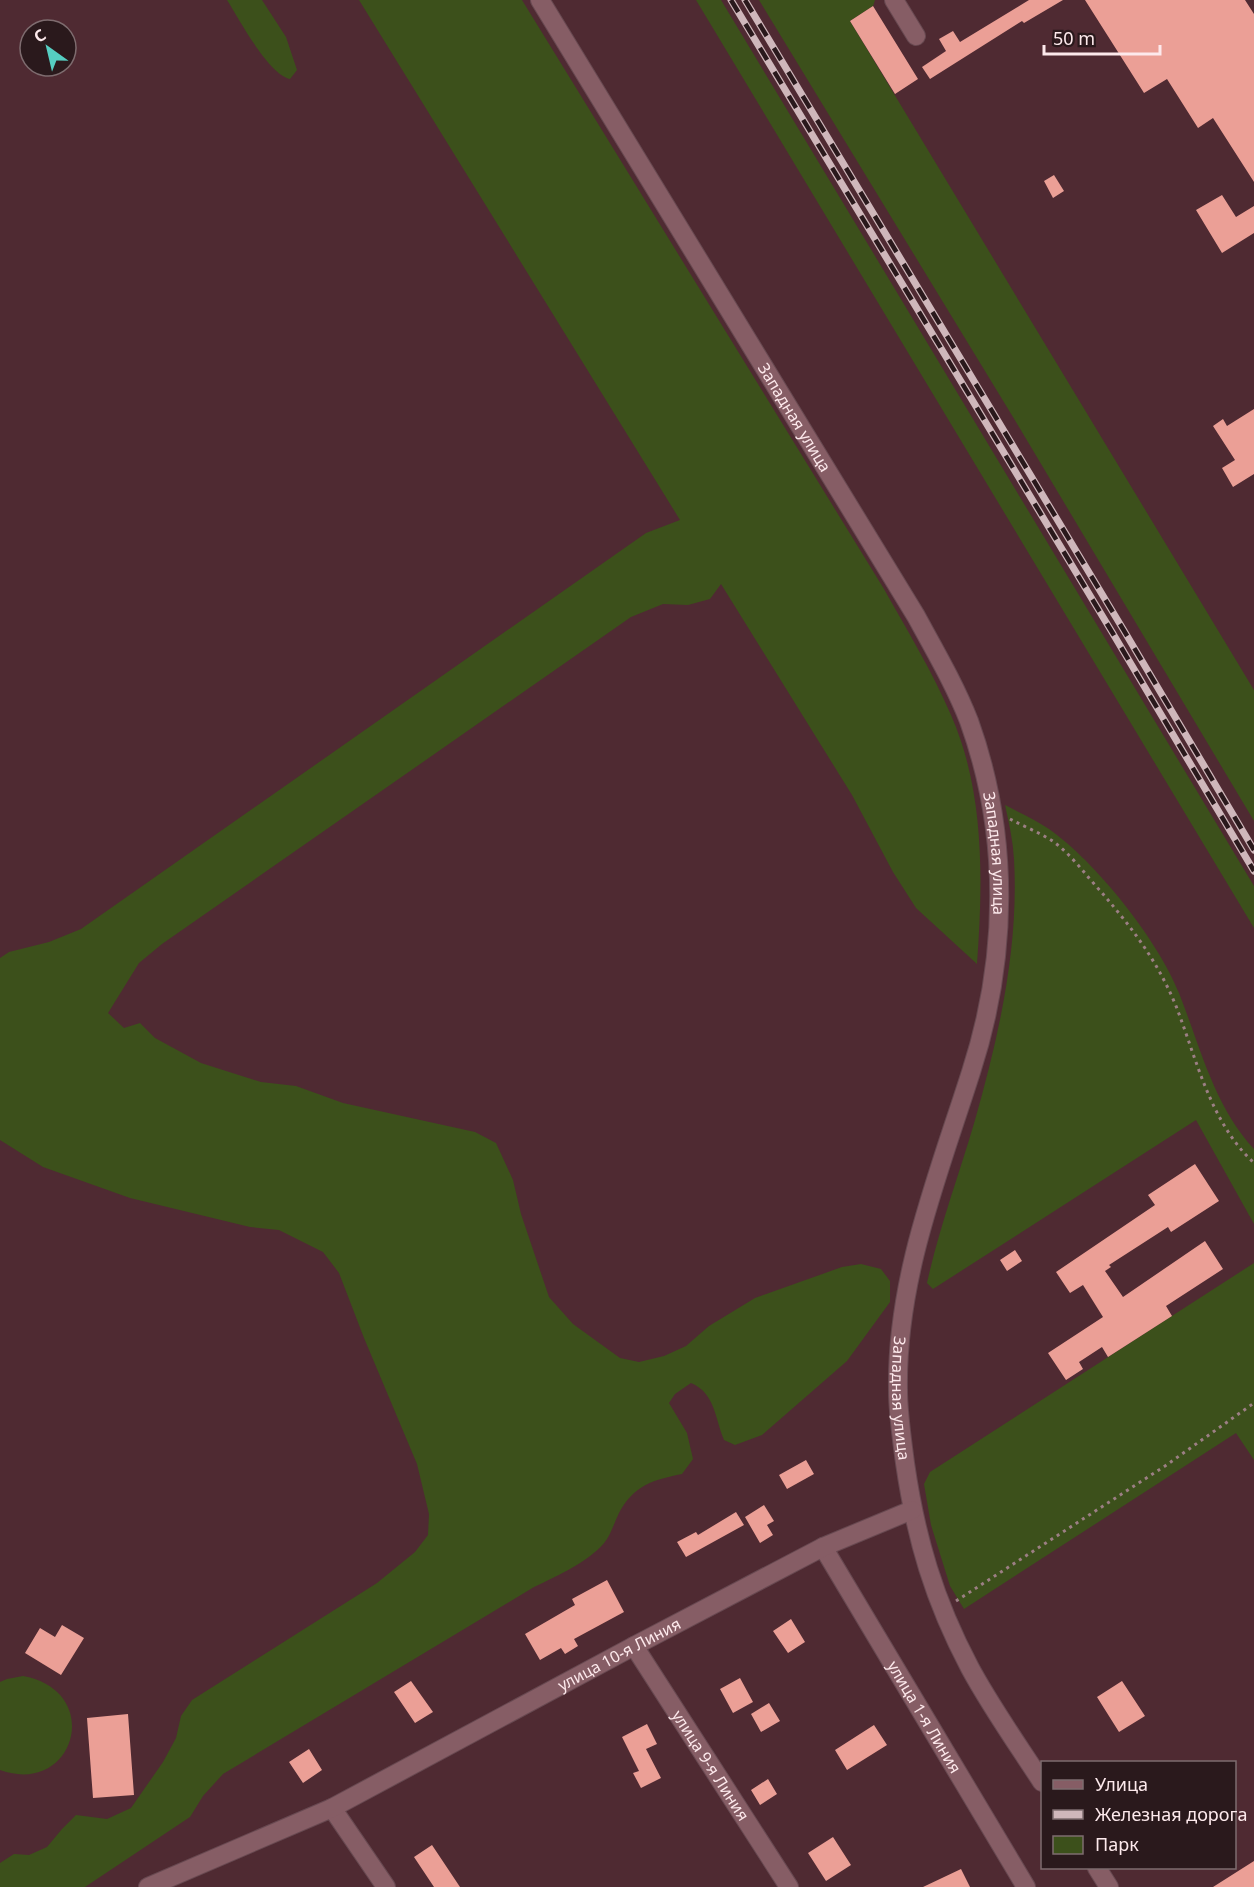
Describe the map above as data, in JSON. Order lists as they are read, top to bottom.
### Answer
{
  "streets": {
    "street": [
      "Западная улица",
      "улица 10-я Линия",
      "улица 1-я Линия",
      "улица 9-я Линия"
    ]
  },
  "crossings": [
    ["Западная улица", "улица 10-я Линия"],
    ["улица 10-я Линия", "улица 1-я Линия"],
    ["улица 10-я Линия", "улица 9-я Линия"]
  ],
  "legend": ["Улица", "Железная дорога", "Парк"],
  "scale_bar": "50 m",
  "north": "top left"
}
